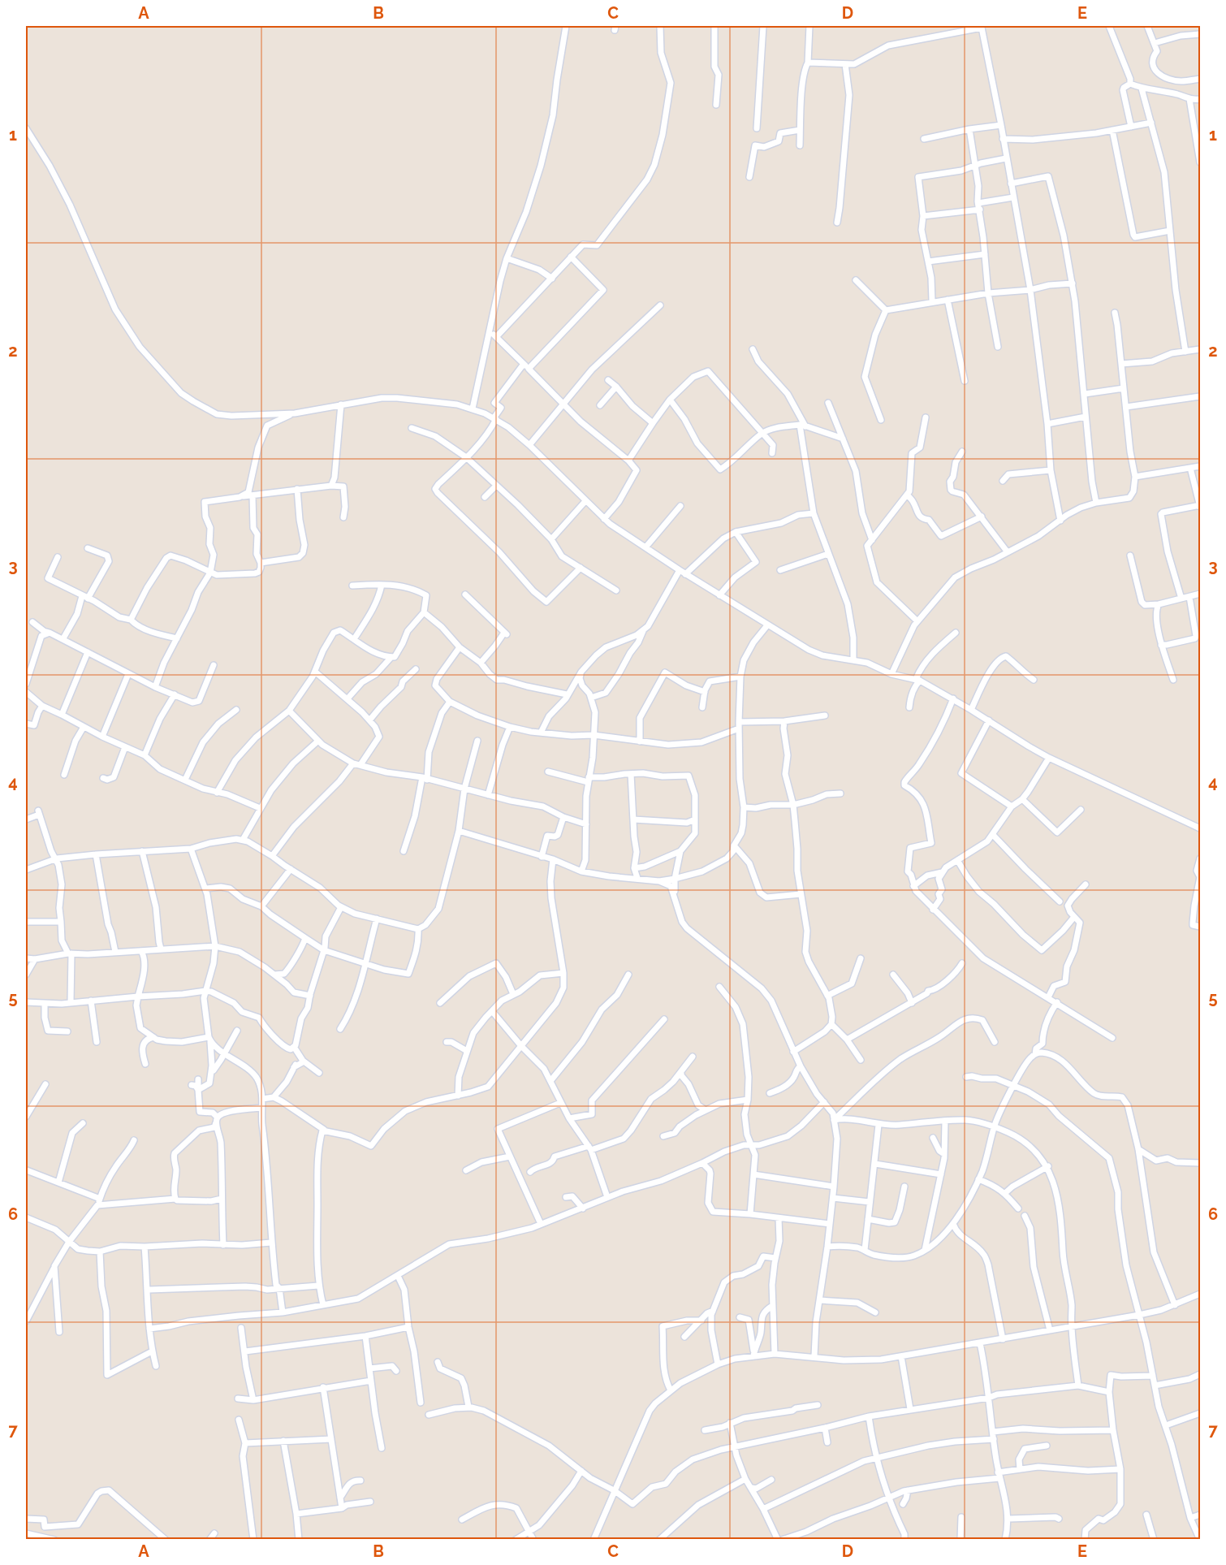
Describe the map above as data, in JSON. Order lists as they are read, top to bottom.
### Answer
{
  "grid": {
    "columns": [
      "A",
      "B",
      "C",
      "D",
      "E"
    ],
    "rows": [
      "1",
      "2",
      "3",
      "4",
      "5",
      "6",
      "7"
    ]
  }
}
